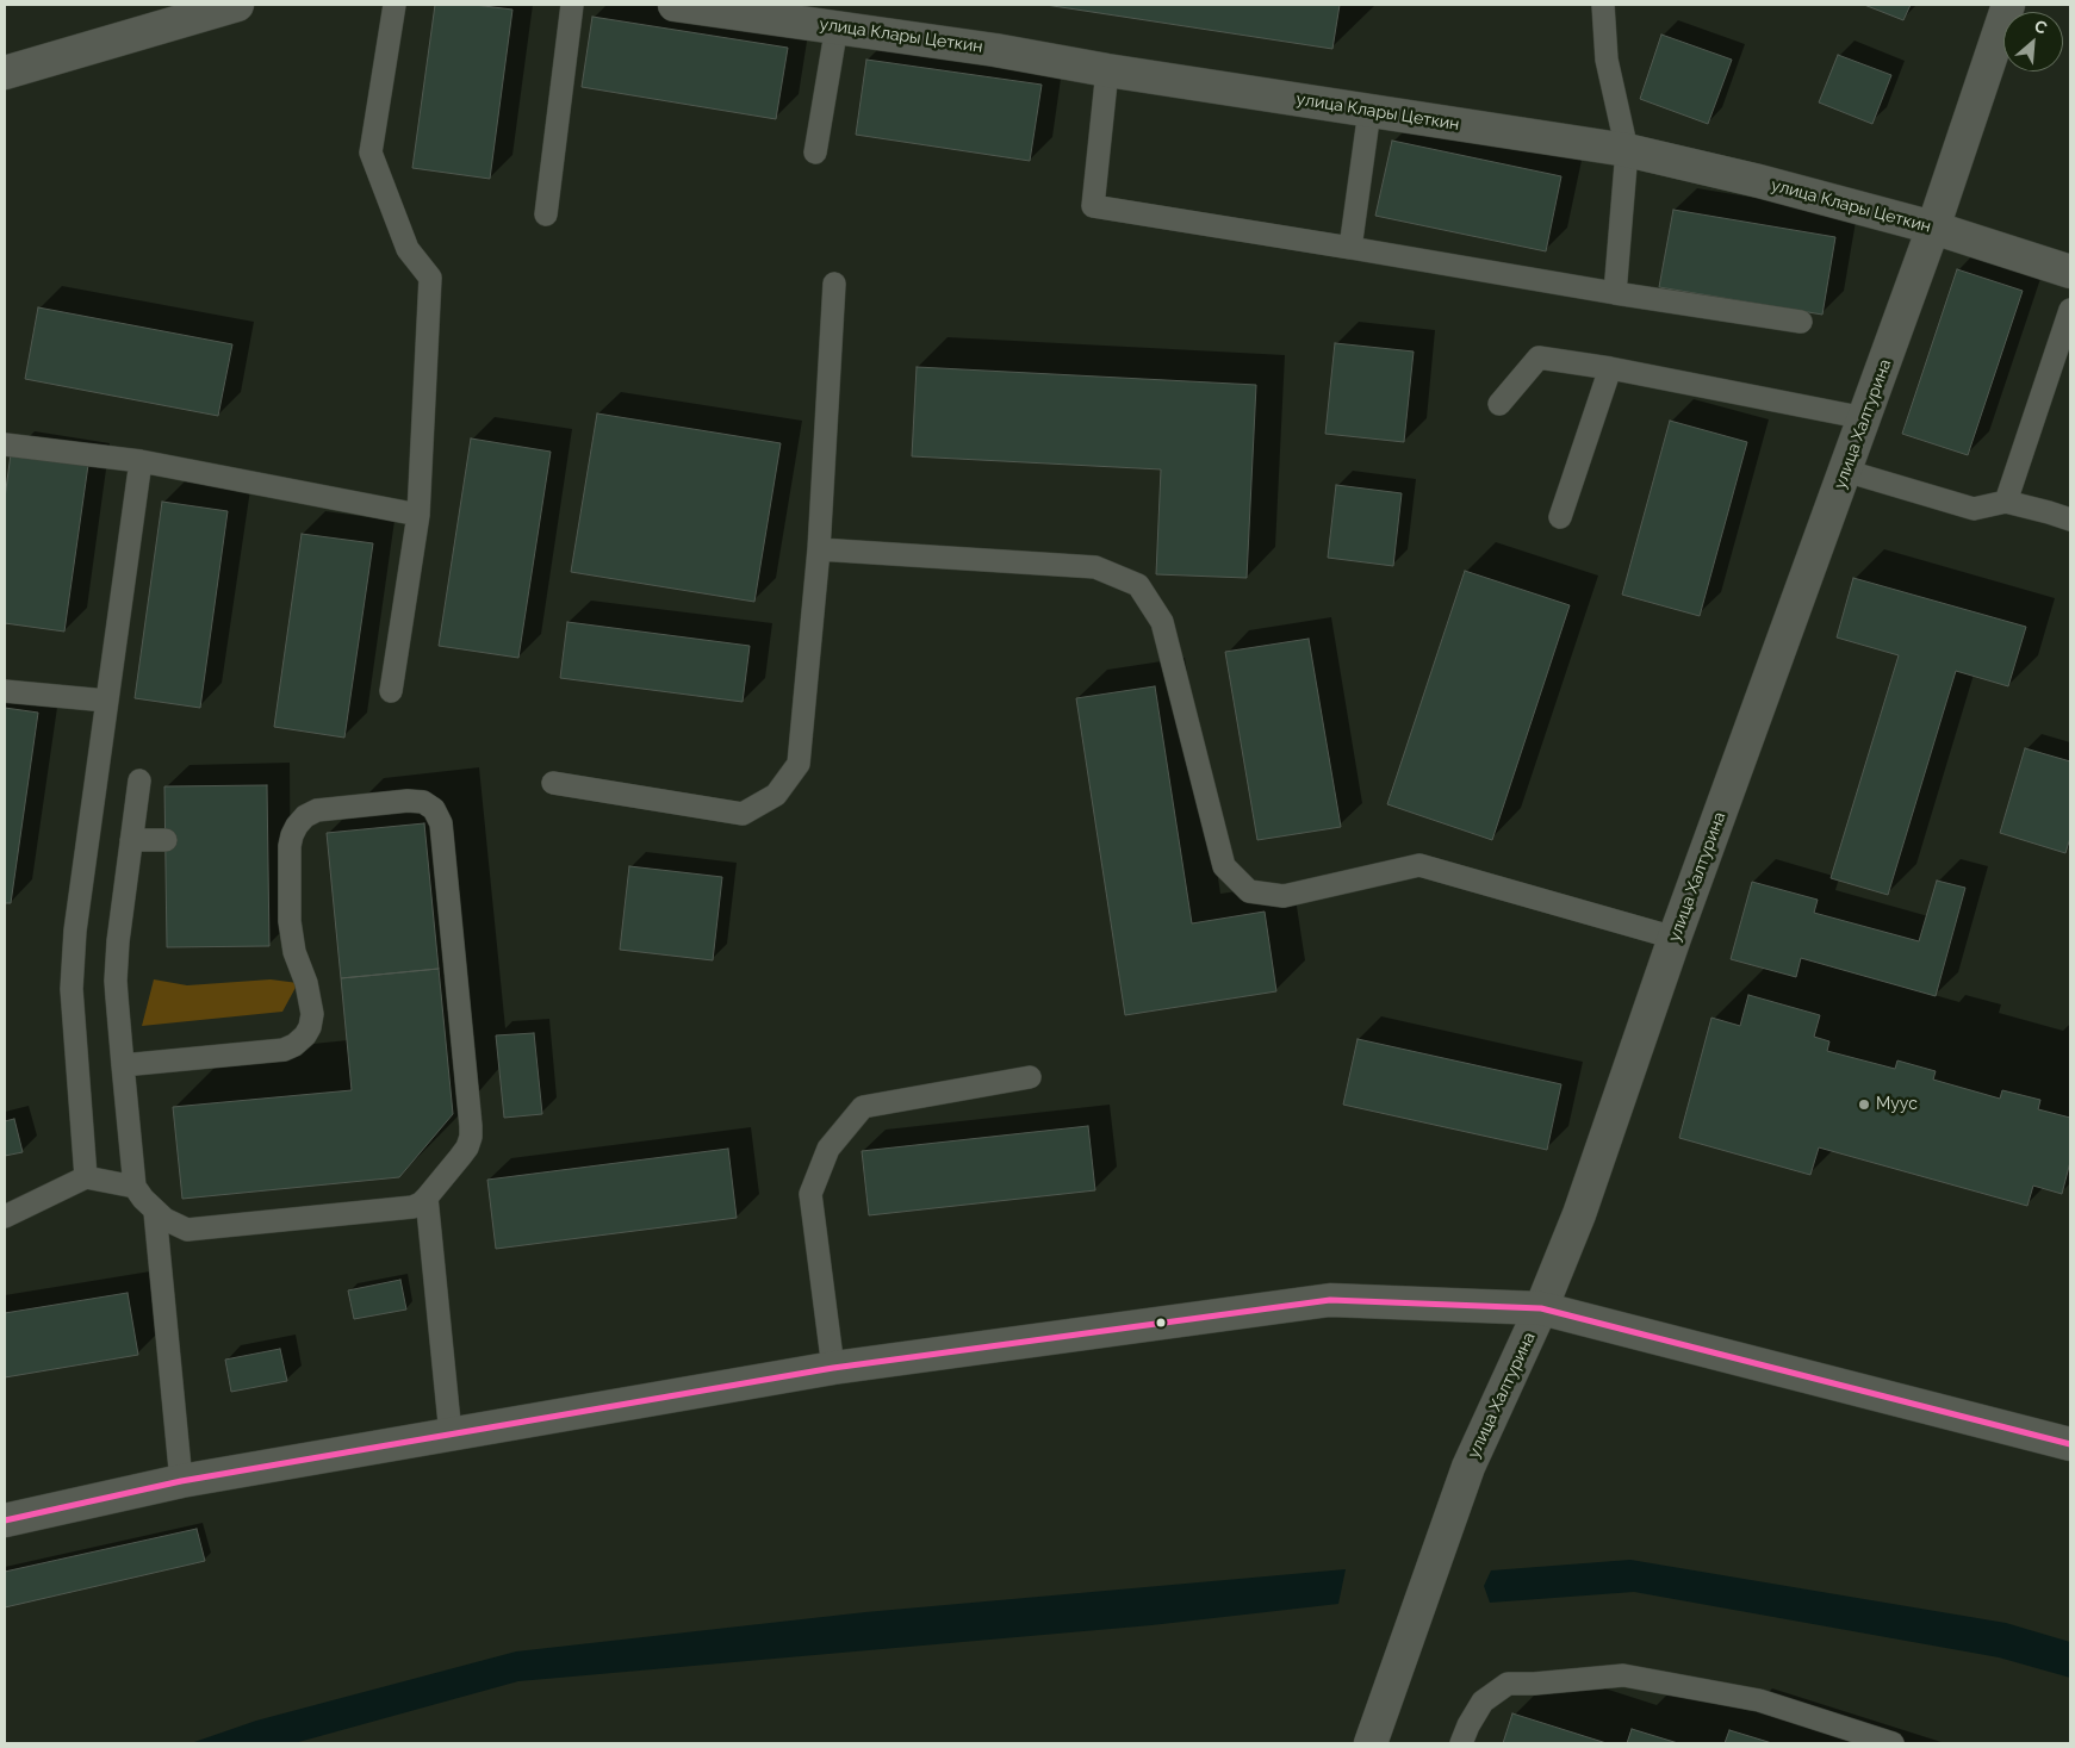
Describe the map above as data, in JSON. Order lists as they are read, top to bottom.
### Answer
{
  "streets": {
    "street": ["улица Клары Цеткин", "улица Халтурина"]
  },
  "crossings": [
    ["улица Клары Цеткин", "улица Халтурина"]
  ],
  "places": ["Муус"],
  "north": "top right"
}
